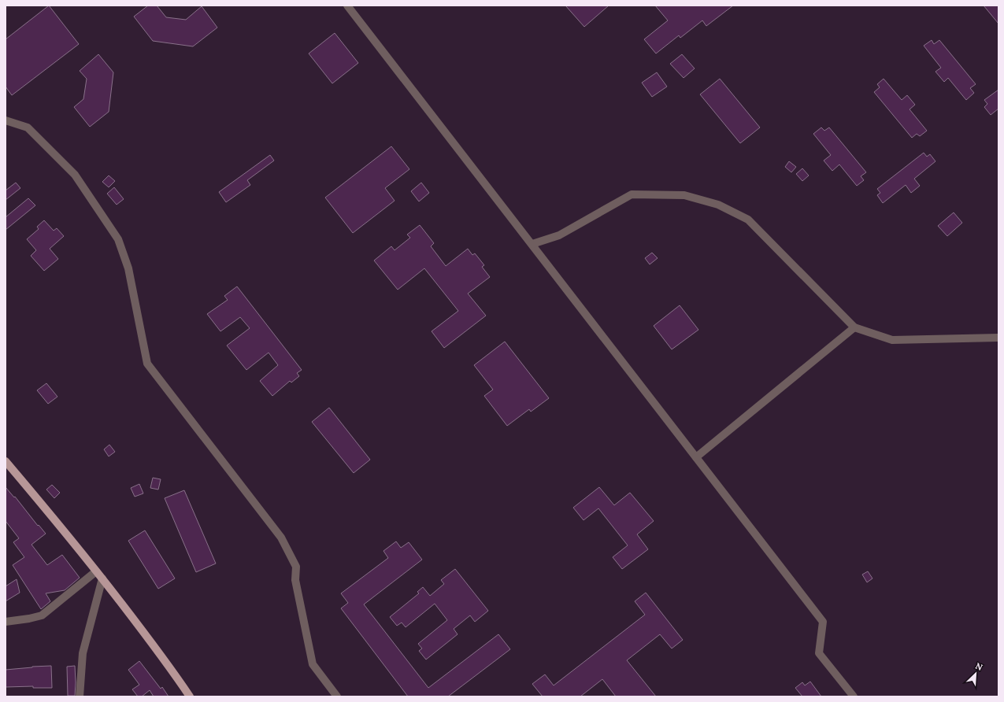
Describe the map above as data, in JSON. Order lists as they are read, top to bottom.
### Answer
{
  "north": "top right"
}
